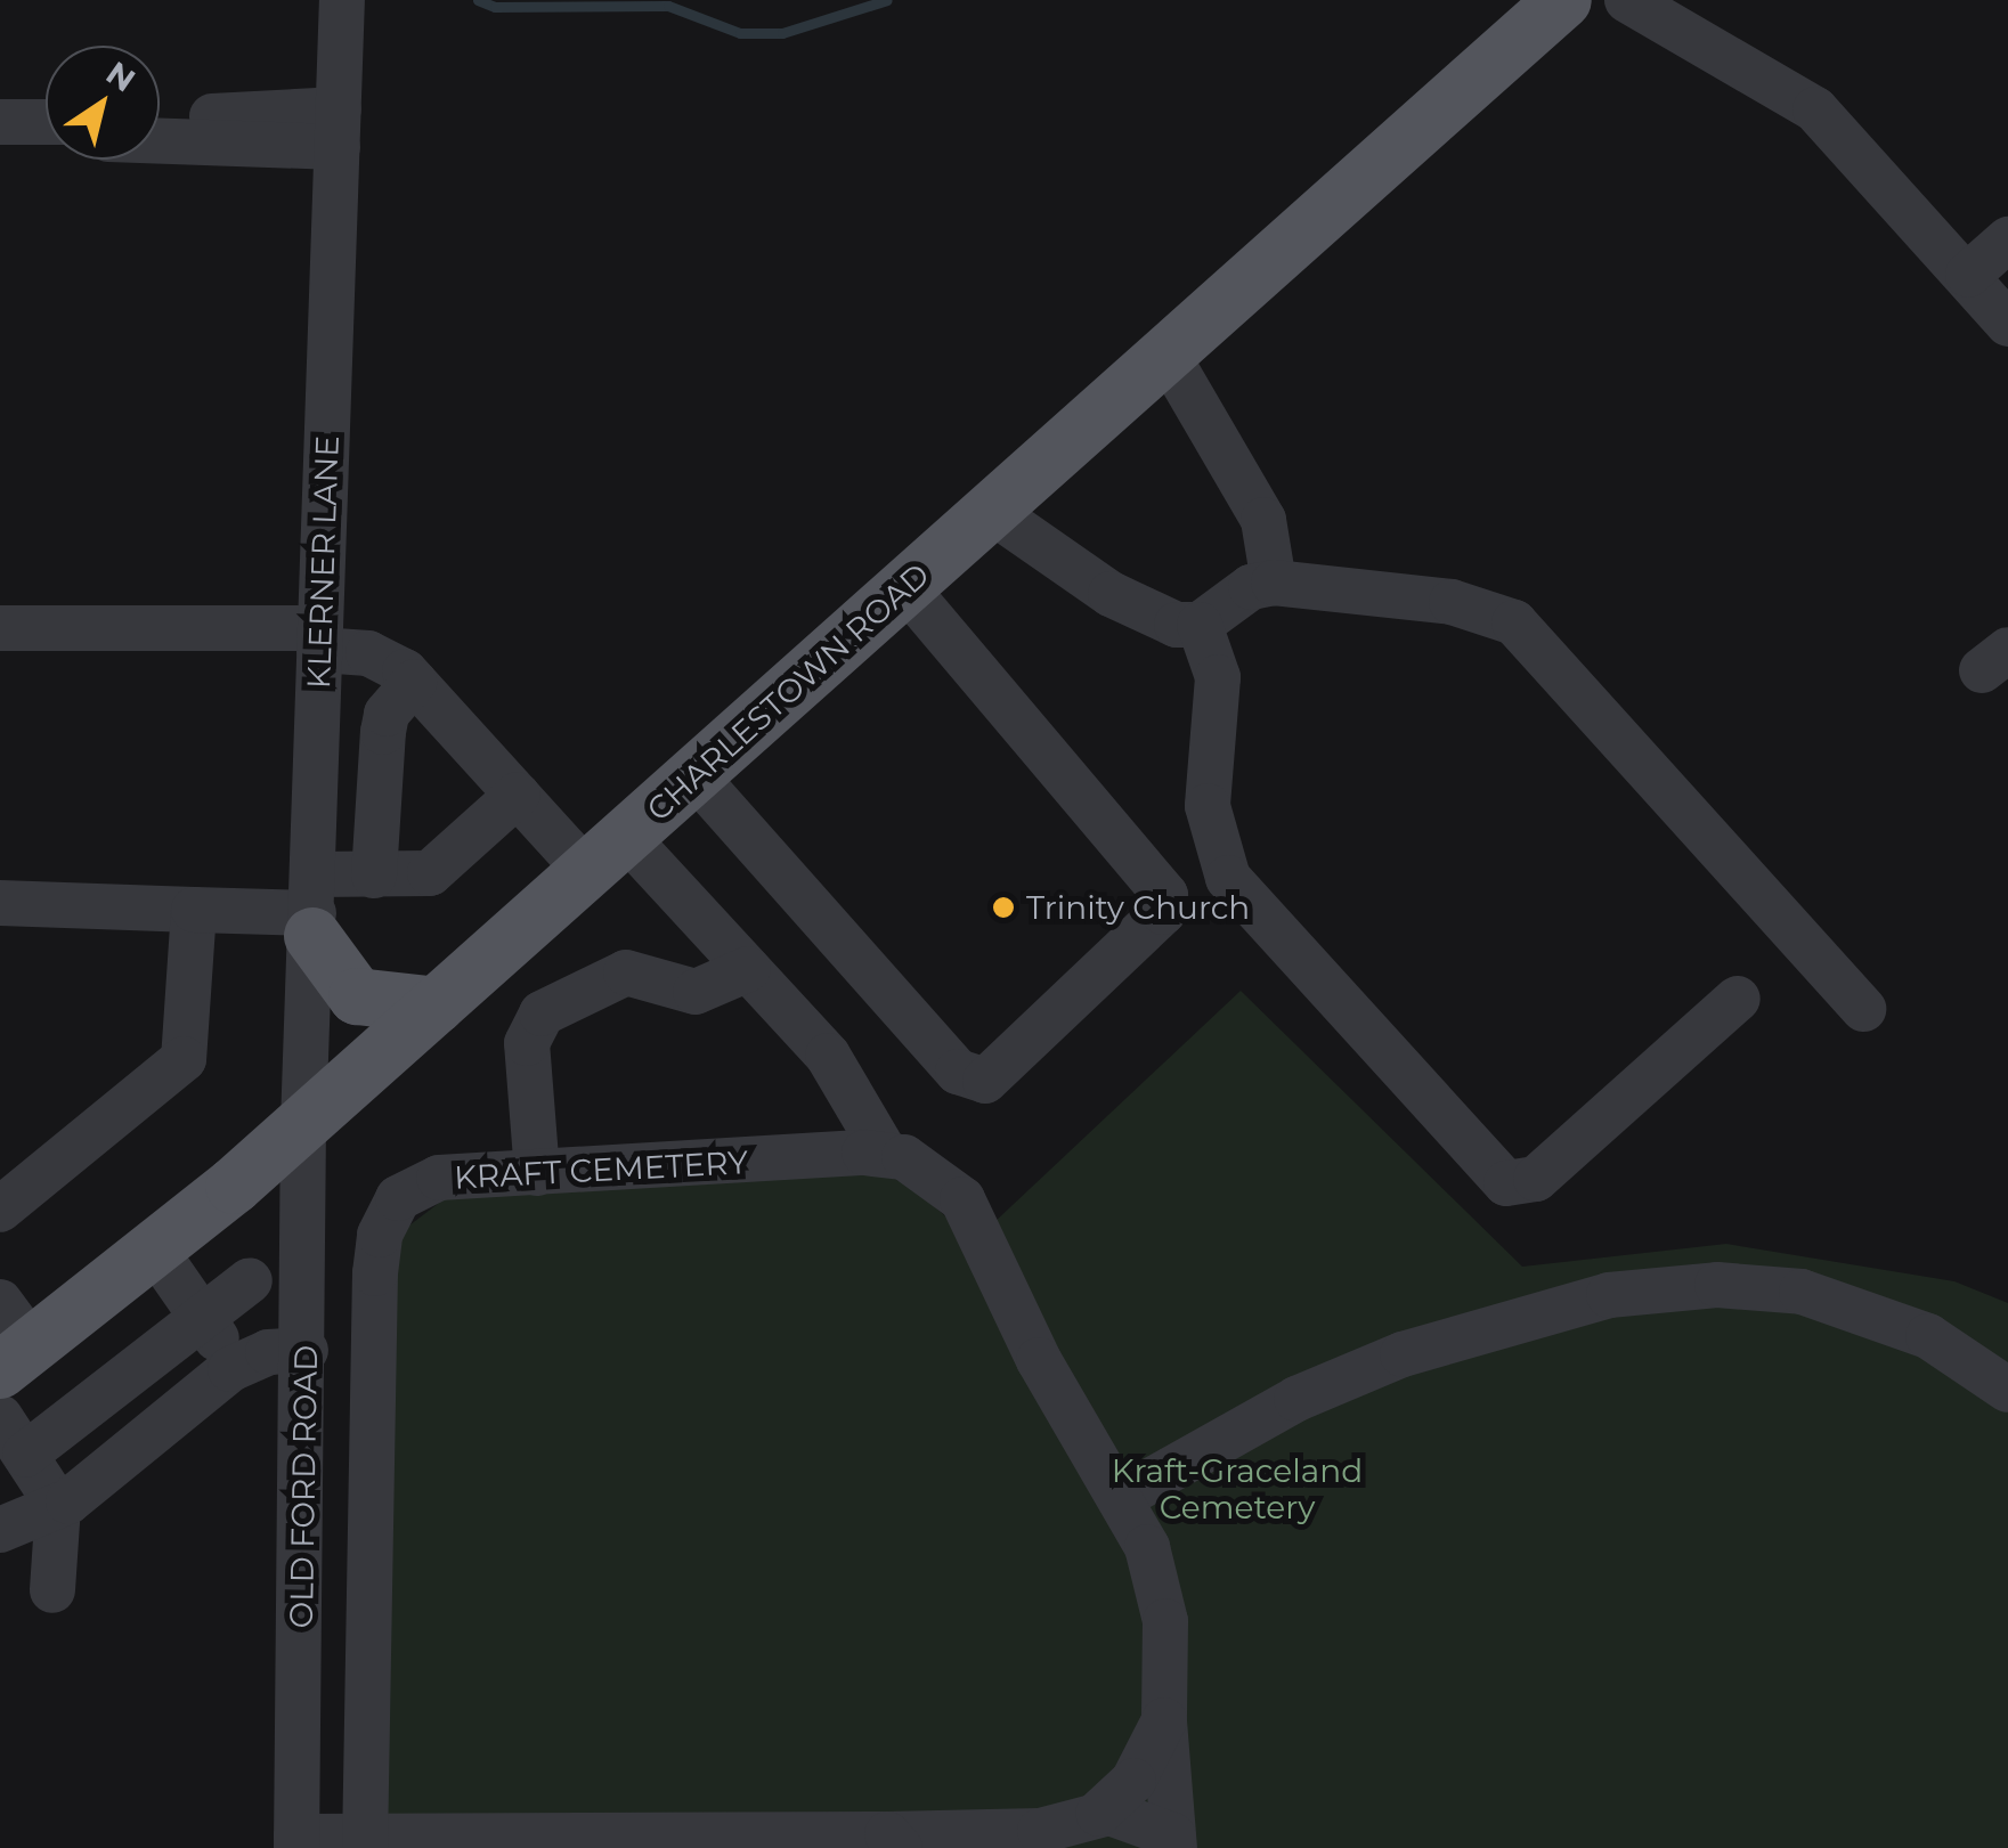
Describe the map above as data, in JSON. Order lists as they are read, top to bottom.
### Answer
{
  "streets": {
    "main road": ["CHARLESTOWN ROAD"],
    "street": ["KLERNER LANE", "KRAFT CEMETERY", "OLD FORD ROAD"]
  },
  "crossings": [
    ["KLERNER LANE", "CHARLESTOWN ROAD"],
    ["KLERNER LANE", "OLD FORD ROAD"],
    ["CHARLESTOWN ROAD", "OLD FORD ROAD"],
    ["KRAFT CEMETERY", "OLD FORD ROAD"]
  ],
  "parks": ["Kraft-Graceland Cemetery"],
  "places": ["Trinity Church"],
  "north": "top right"
}
